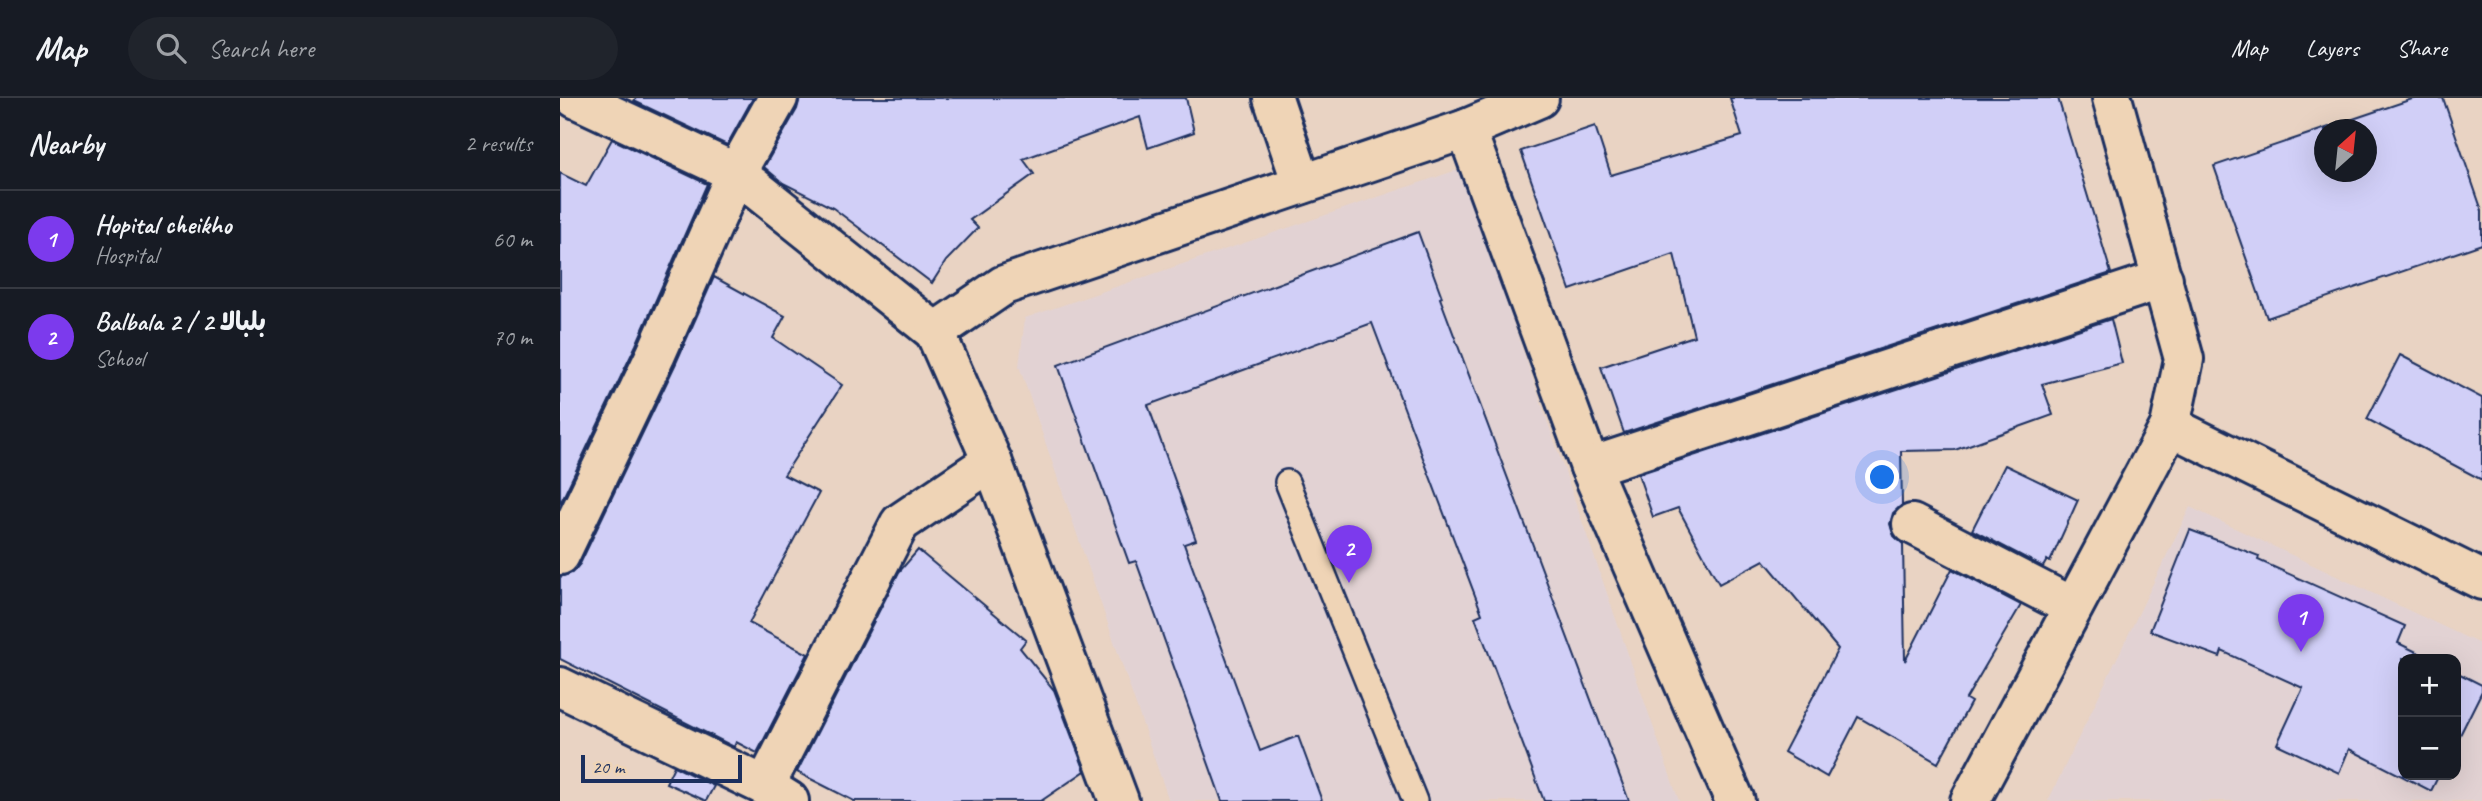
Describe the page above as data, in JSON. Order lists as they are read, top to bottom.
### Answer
{
  "scale_bar": "20 m",
  "north": "top right",
  "page": {
    "header": "Map",
    "search": "Search here",
    "nav": ["Map", "Layers", "Share"],
    "heading": ["Nearby", "2 results"],
    "list": [
      {
        "mark": "1",
        "name": "Hopital cheikho",
        "note": "Hospital",
        "value": "60 m"
      },
      {
        "mark": "2",
        "name": "Balbala 2 / بلبالا 2",
        "note": "School",
        "value": "70 m"
      }
    ],
    "pins": ["2", "1"],
    "map_buttons": ["+", "−"],
    "scale": "20 m"
  }
}
